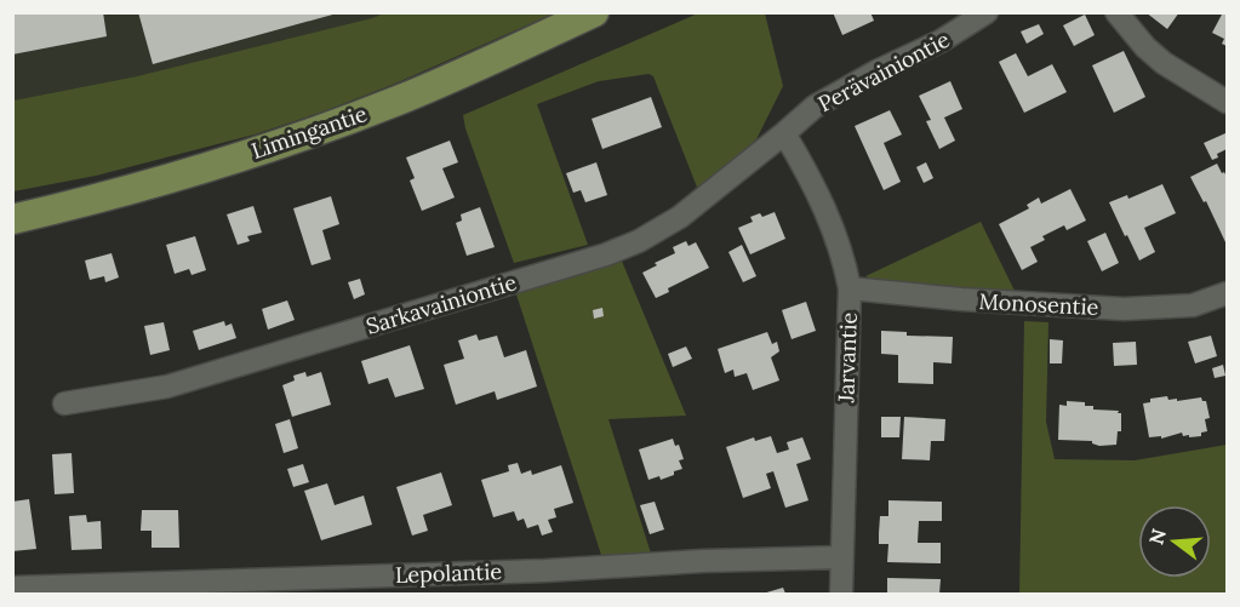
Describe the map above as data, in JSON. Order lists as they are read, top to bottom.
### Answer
{
  "streets": {
    "main road": ["Limingantie"],
    "street": [
      "Perävainiontie",
      "Sarkavainiontie",
      "Monosentie",
      "Jarvantie",
      "Lepolantie"
    ]
  },
  "crossings": [
    ["Perävainiontie", "Sarkavainiontie"],
    ["Perävainiontie", "Jarvantie"],
    ["Sarkavainiontie", "Jarvantie"],
    ["Monosentie", "Jarvantie"],
    ["Jarvantie", "Lepolantie"]
  ],
  "north": "left"
}
